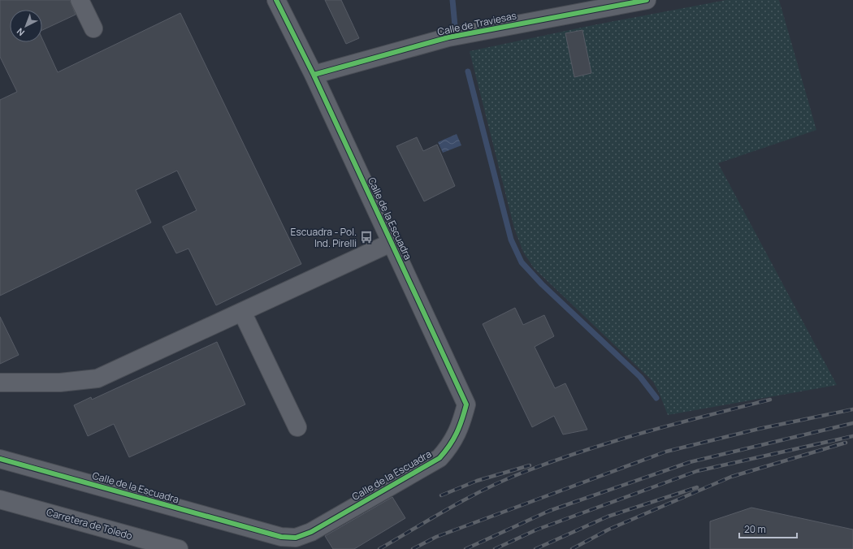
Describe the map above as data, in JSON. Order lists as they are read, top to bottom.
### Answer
{
  "streets": {
    "street": ["Calle de Traviesas", "Calle de la Escuadra", "Carretera de Toledo"]
  },
  "crossings": [
    ["Calle de Traviesas", "Calle de la Escuadra"]
  ],
  "places": {
    "bus stop": ["Escuadra - Pol. Ind. Pirelli"]
  },
  "scale_bar": "20 m",
  "north": "bottom left"
}
